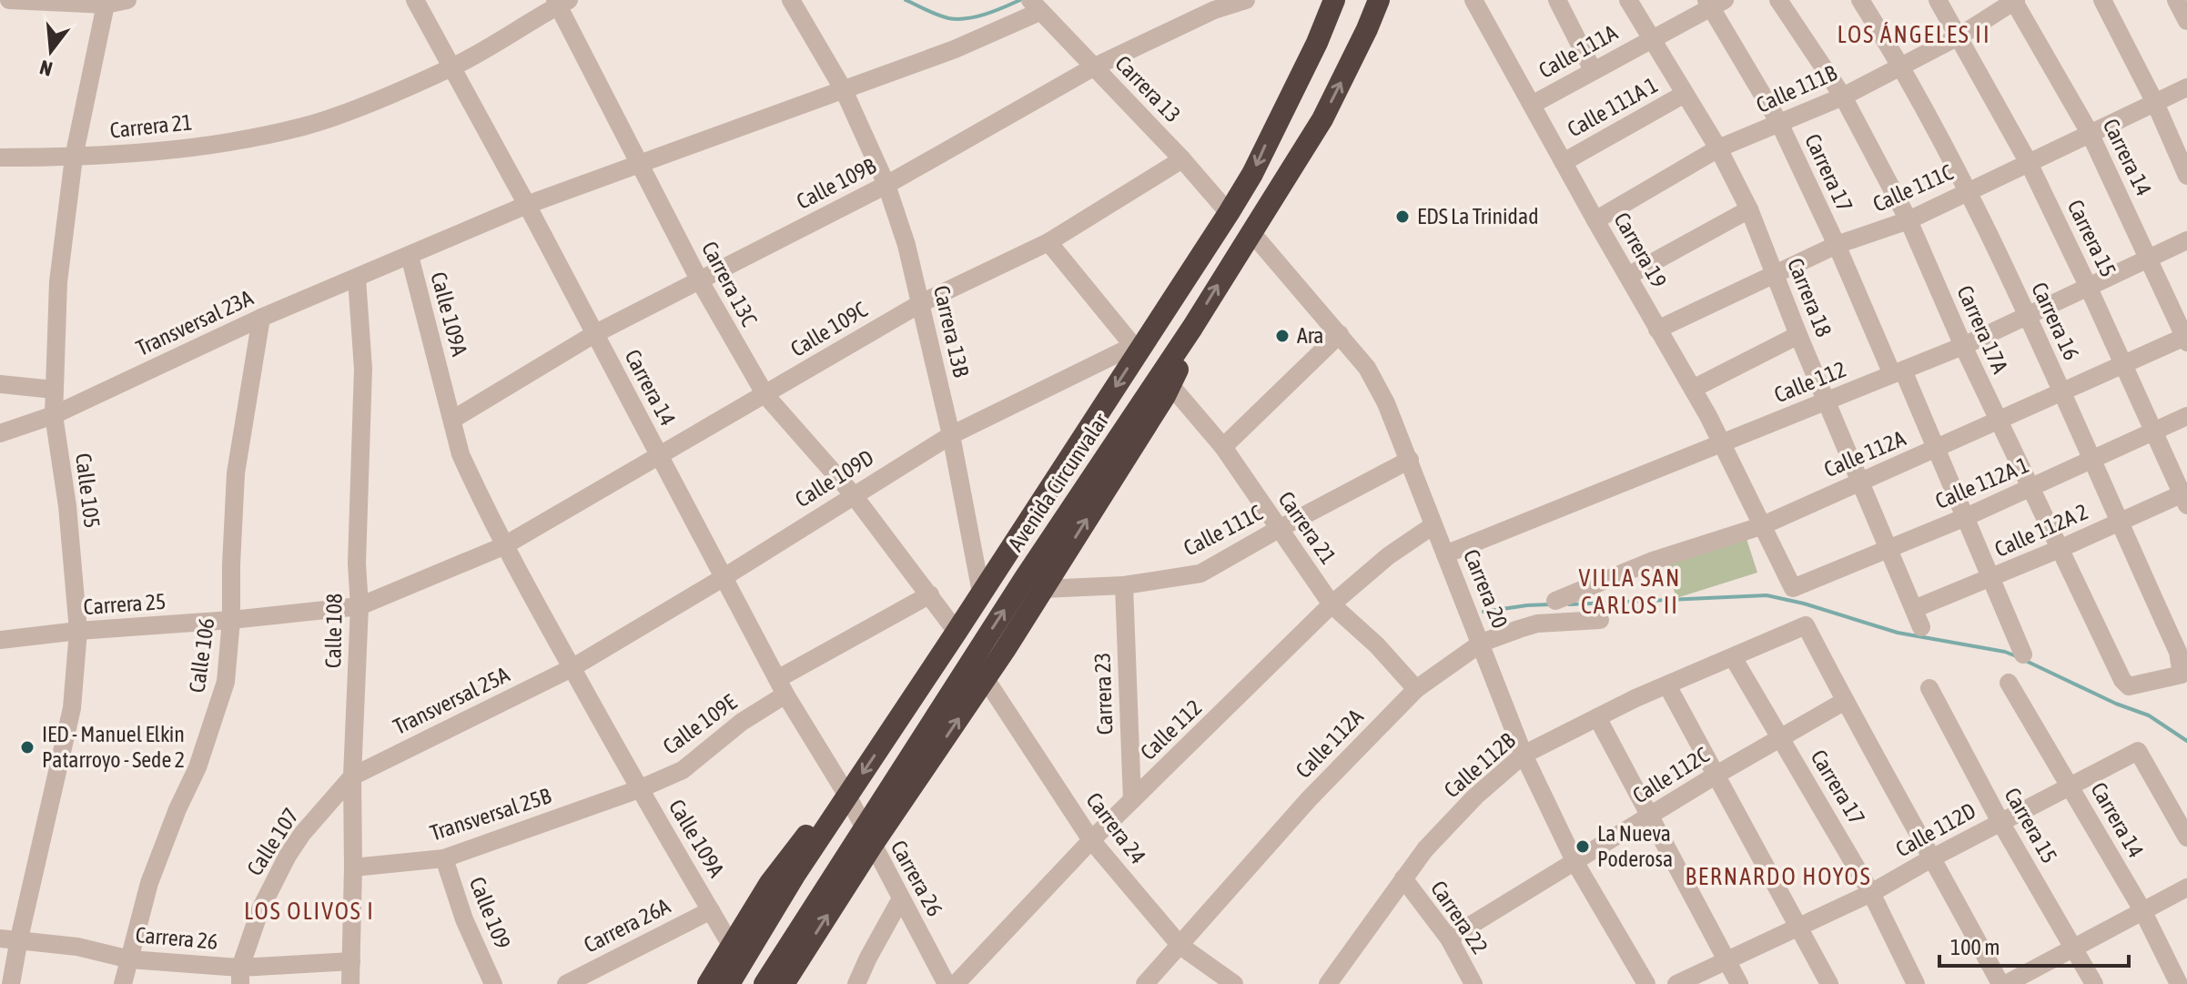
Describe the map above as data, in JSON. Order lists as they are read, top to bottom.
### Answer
{
  "streets": {
    "highway": ["Avenida Circunvalar"],
    "street": [
      "Calle 111A",
      "Carrera 13",
      "Calle 111B",
      "Calle 111A 1",
      "Carrera 21",
      "Carrera 14",
      "Carrera 17",
      "Calle 109B",
      "Calle 111C",
      "Carrera 15",
      "Carrera 19",
      "Carrera 13C",
      "Carrera 18",
      "Calle 109A",
      "Carrera 16",
      "Transversal 23A",
      "Calle 109C",
      "Carrera 17A",
      "Carrera 13B",
      "Calle 112",
      "Calle 112A",
      "Calle 109D",
      "Calle 112A 1",
      "Calle 105",
      "Calle 112A 2",
      "Carrera 20",
      "Carrera 25",
      "Calle 108",
      "Calle 106",
      "Carrera 23",
      "Transversal 25A",
      "Calle 109E",
      "Calle 112B",
      "Calle 112C",
      "Transversal 25B",
      "Carrera 24",
      "Calle 112D",
      "Calle 107",
      "Carrera 26",
      "Calle 109",
      "Carrera 22",
      "Carrera 26A"
    ]
  },
  "crossings": [
    ["Calle 111A", "Carrera 17"],
    ["Calle 111A", "Carrera 19"],
    ["Calle 111A", "Carrera 18"],
    ["Carrera 13", "Calle 109B"],
    ["Carrera 13", "Calle 109A"],
    ["Carrera 13", "Calle 109C"],
    ["Carrera 13", "Avenida Circunvalar"],
    ["Calle 111B", "Carrera 14"],
    ["Calle 111B", "Carrera 17"],
    ["Calle 111B", "Carrera 15"],
    ["Calle 111B", "Carrera 19"],
    ["Calle 111B", "Carrera 18"],
    ["Calle 111B", "Carrera 16"],
    ["Calle 111B", "Carrera 17A"],
    ["Calle 111A 1", "Carrera 19"],
    ["Calle 111A 1", "Carrera 18"],
    ["Carrera 21", "Carrera 14"],
    ["Carrera 21", "Calle 111C"],
    ["Carrera 21", "Calle 112"],
    ["Carrera 21", "Calle 112A"],
    ["Carrera 21", "Calle 105"],
    ["Carrera 14", "Calle 109B"],
    ["Carrera 14", "Calle 111C"],
    ["Carrera 14", "Calle 109A"],
    ["Carrera 14", "Calle 109C"],
    ["Carrera 14", "Calle 112"],
    ["Carrera 14", "Calle 112A"],
    ["Carrera 14", "Calle 109D"],
    ["Carrera 14", "Avenida Circunvalar"],
    ["Carrera 14", "Calle 109E"],
    ["Carrera 14", "Calle 112D"],
    ["Carrera 14", "Carrera 26"],
    ["Carrera 17", "Calle 111C"],
    ["Carrera 17", "Calle 112"],
    ["Carrera 17", "Calle 112A"],
    ["Carrera 17", "Calle 112A 1"],
    ["Carrera 17", "Calle 112A 2"],
    ["Carrera 17", "Calle 112B"],
    ["Carrera 17", "Calle 112C"],
    ["Carrera 17", "Calle 112D"],
    ["Calle 109B", "Carrera 13C"],
    ["Calle 109B", "Calle 109A"],
    ["Calle 109B", "Carrera 13B"],
    ["Calle 111C", "Carrera 15"],
    ["Calle 111C", "Carrera 19"],
    ["Calle 111C", "Carrera 18"],
    ["Calle 111C", "Carrera 16"],
    ["Calle 111C", "Carrera 17A"],
    ["Calle 111C", "Carrera 20"],
    ["Calle 111C", "Carrera 23"],
    ["Carrera 15", "Calle 112"],
    ["Carrera 15", "Calle 112A"],
    ["Carrera 15", "Calle 112A 1"],
    ["Carrera 15", "Calle 112A 2"],
    ["Carrera 15", "Calle 112D"],
    ["Carrera 19", "Calle 112"],
    ["Carrera 19", "Calle 112A"],
    ["Carrera 19", "Calle 112A 1"],
    ["Carrera 13C", "Calle 109A"],
    ["Carrera 13C", "Calle 109C"],
    ["Carrera 13C", "Calle 109D"],
    ["Carrera 13C", "Avenida Circunvalar"],
    ["Carrera 13C", "Calle 109E"],
    ["Carrera 18", "Calle 112"],
    ["Carrera 18", "Calle 112A"],
    ["Carrera 18", "Calle 112A 1"],
    ["Carrera 18", "Calle 112A 2"],
    ["Calle 109A", "Transversal 23A"],
    ["Calle 109A", "Calle 109C"],
    ["Calle 109A", "Carrera 13B"],
    ["Calle 109A", "Calle 109D"],
    ["Calle 109A", "Carrera 25"],
    ["Calle 109A", "Transversal 25A"],
    ["Calle 109A", "Calle 109E"],
    ["Calle 109A", "Transversal 25B"],
    ["Calle 109A", "Carrera 26A"],
    ["Carrera 16", "Carrera 17A"],
    ["Carrera 16", "Calle 112"],
    ["Carrera 16", "Calle 112A"],
    ["Carrera 16", "Calle 112A 1"],
    ["Carrera 16", "Calle 112A 2"],
    ["Transversal 23A", "Calle 105"],
    ["Transversal 23A", "Calle 108"],
    ["Transversal 23A", "Calle 106"],
    ["Calle 109C", "Carrera 13B"],
    ["Calle 109C", "Carrera 25"],
    ["Carrera 17A", "Calle 112"],
    ["Carrera 17A", "Calle 112A"],
    ["Carrera 17A", "Calle 112A 1"],
    ["Carrera 17A", "Calle 112A 2"],
    ["Carrera 13B", "Calle 109D"],
    ["Carrera 13B", "Avenida Circunvalar"],
    ["Calle 112", "Carrera 20"],
    ["Calle 112", "Carrera 23"],
    ["Calle 112", "Carrera 24"],
    ["Calle 112A", "Calle 112A 1"],
    ["Calle 112A", "Carrera 20"],
    ["Calle 112A", "Carrera 24"],
    ["Calle 109D", "Avenida Circunvalar"],
    ["Calle 109D", "Transversal 25A"],
    ["Avenida Circunvalar", "Carrera 20"],
    ["Avenida Circunvalar", "Carrera 26"],
    ["Calle 105", "Carrera 25"],
    ["Calle 105", "Carrera 26"],
    ["Carrera 20", "Calle 112B"],
    ["Carrera 20", "Calle 112C"],
    ["Carrera 25", "Calle 108"],
    ["Carrera 25", "Calle 106"],
    ["Calle 108", "Transversal 25A"],
    ["Calle 108", "Transversal 25B"],
    ["Calle 108", "Calle 107"],
    ["Calle 108", "Carrera 26"],
    ["Calle 106", "Carrera 26"],
    ["Transversal 25A", "Calle 107"],
    ["Calle 109E", "Transversal 25B"],
    ["Calle 112B", "Calle 112C"],
    ["Calle 112B", "Carrera 22"],
    ["Calle 112C", "Carrera 22"],
    ["Transversal 25B", "Calle 109"],
    ["Calle 107", "Carrera 26"]
  ],
  "districts": [
    "LOS ÁNGELES II",
    "VILLA SAN CARLOS II",
    "BERNARDO HOYOS",
    "LOS OLIVOS I"
  ],
  "places": [
    "EDS La Trinidad",
    "Ara",
    "IED - Manuel Elkin Patarroyo - Sede 2",
    "La Nueva Poderosa"
  ],
  "scale_bar": "100 m",
  "north": "bottom"
}
